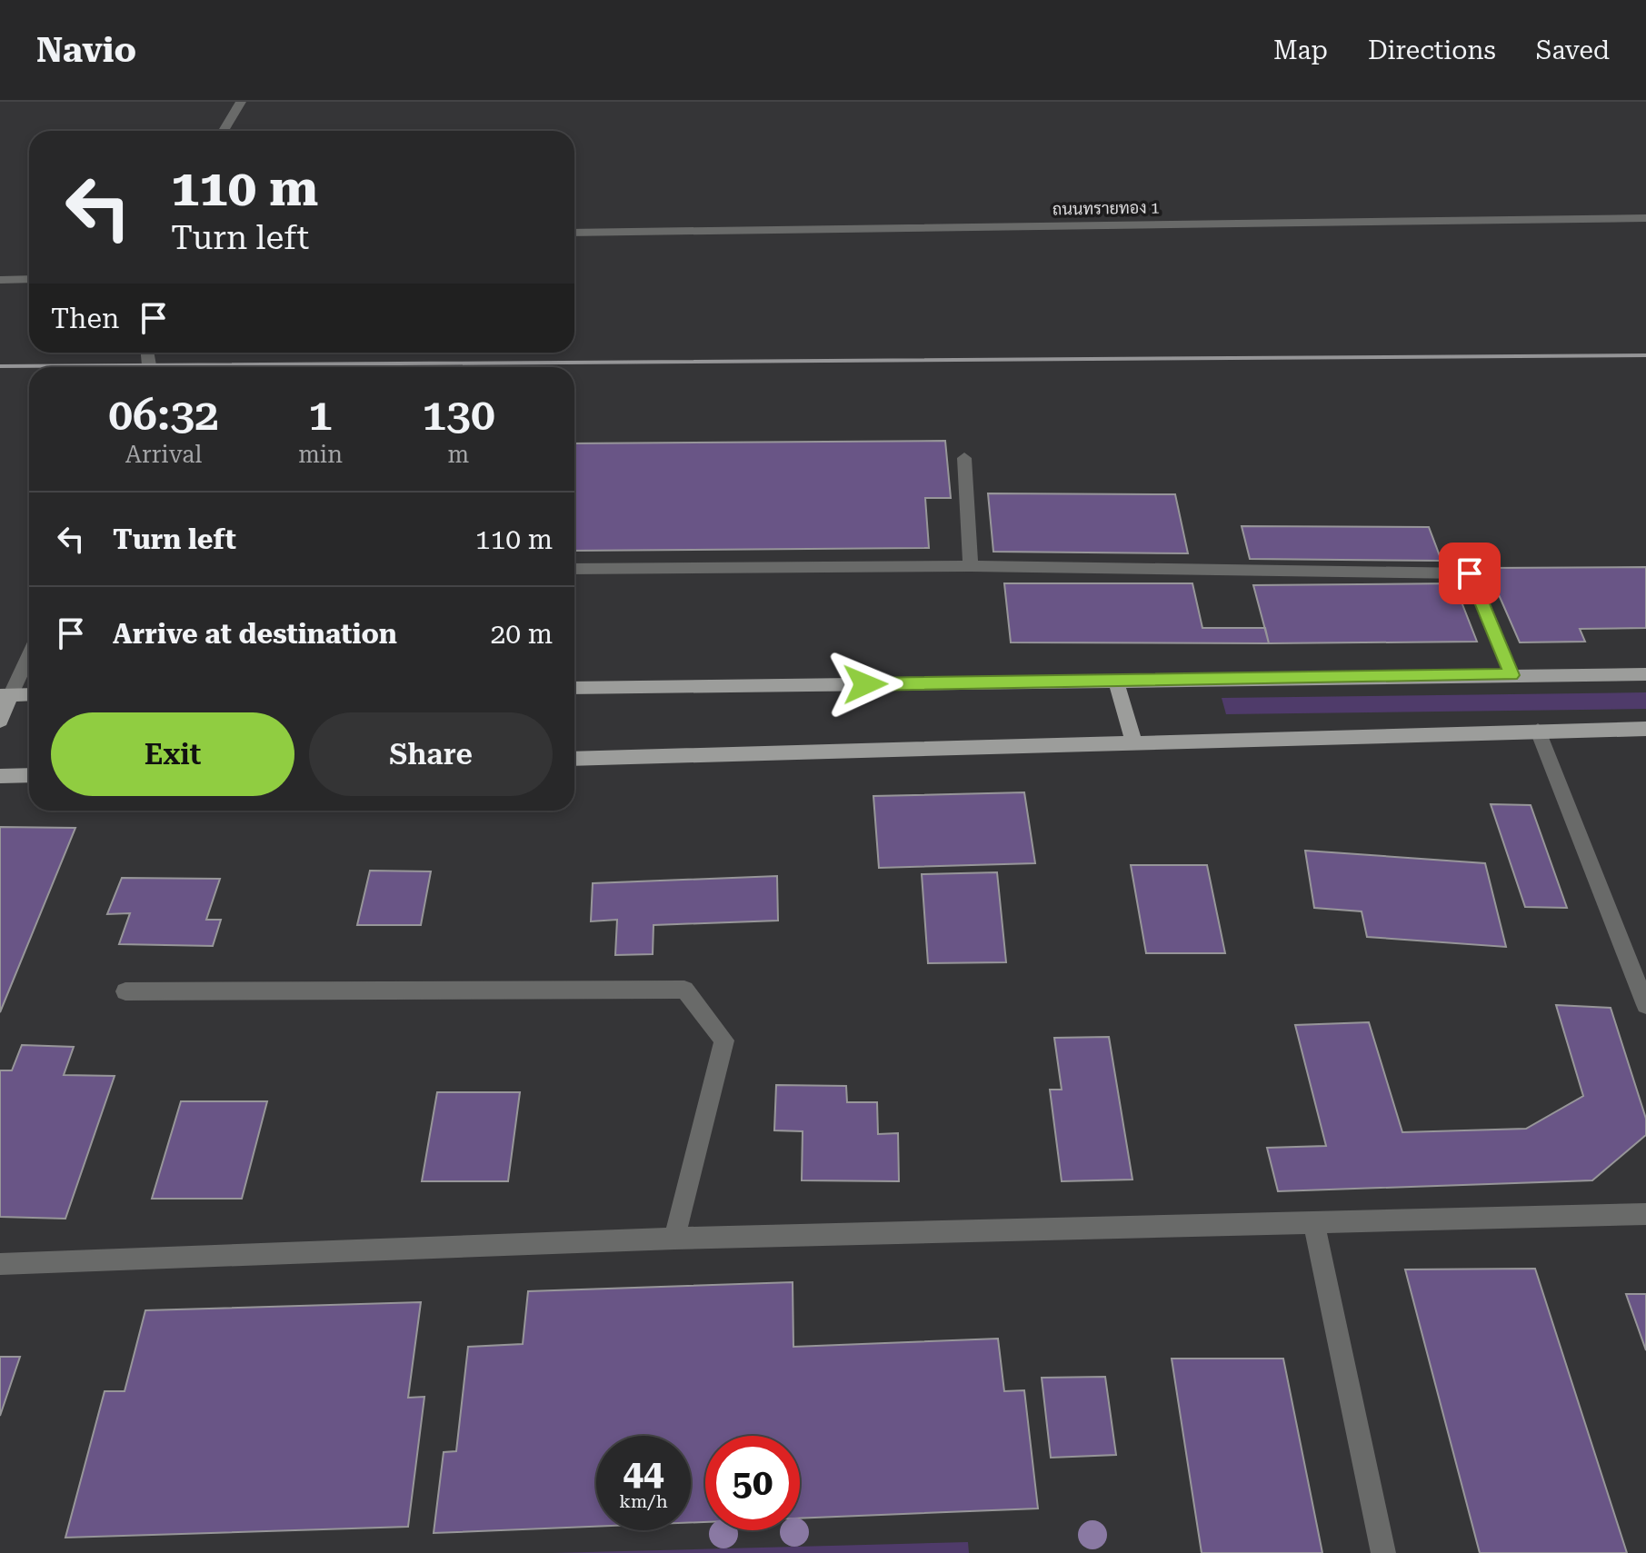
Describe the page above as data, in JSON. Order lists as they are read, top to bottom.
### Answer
{
  "streets": {
    "street": ["ถนนทรายทอง 1"]
  },
  "page": {
    "header": "Navio",
    "nav": ["Map", "Directions", "Saved"],
    "turn": ["110 m", "Turn left"],
    "then": "Then",
    "eta": [
      "06:32",
      "Arrival",
      "1",
      "min",
      "130",
      "m"
    ],
    "list": [
      {
        "name": "Turn left",
        "value": "110 m"
      },
      {
        "name": "Arrive at destination",
        "value": "20 m"
      }
    ],
    "buttons": ["Exit", "Share"],
    "speed": "44 km/h",
    "limit": "50"
  }
}
